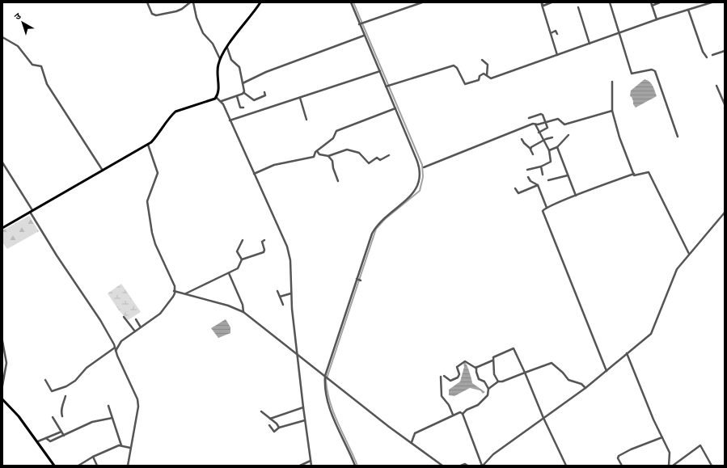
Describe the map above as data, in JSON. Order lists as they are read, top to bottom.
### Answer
{
  "north": "top left"
}
